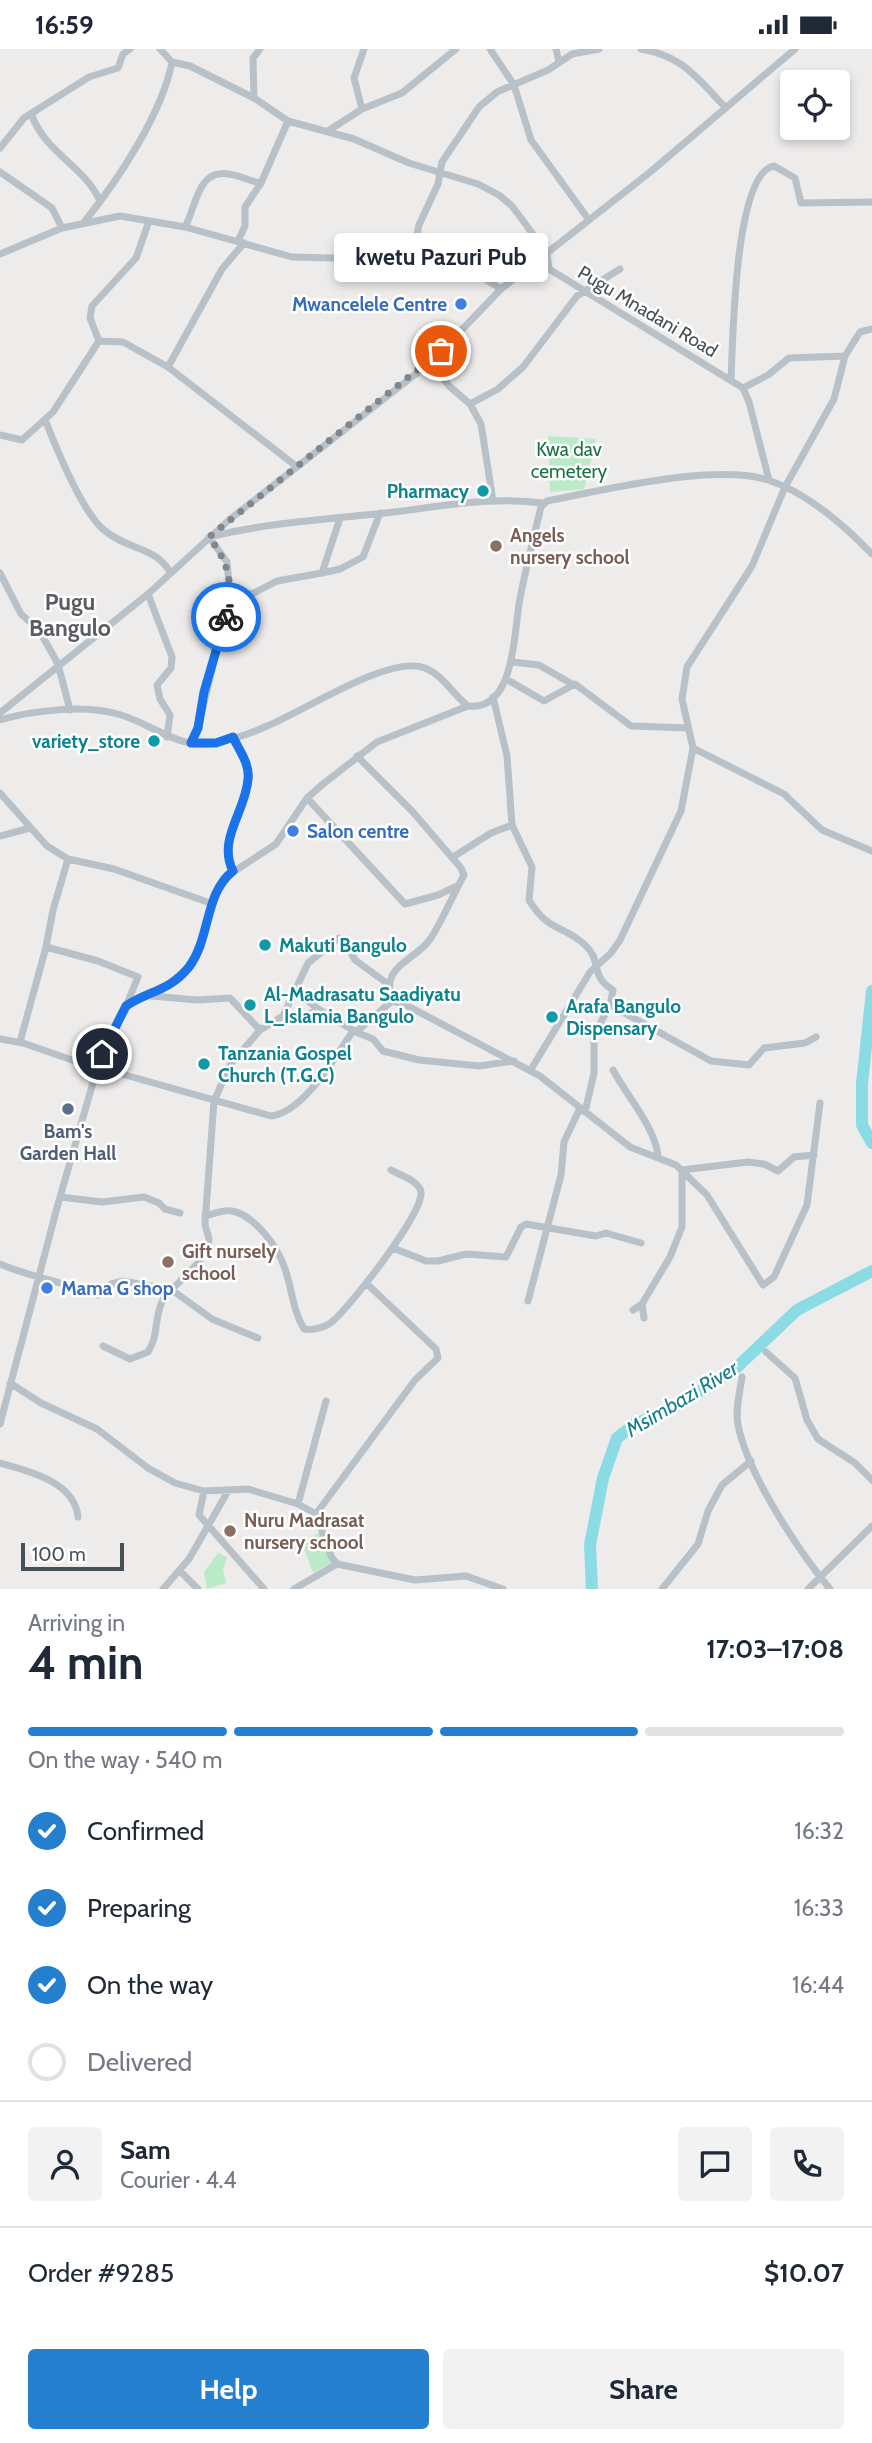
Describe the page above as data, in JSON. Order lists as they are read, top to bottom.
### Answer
{
  "streets": {
    "street": ["Pugu Mnadani Road"]
  },
  "districts": ["Pugu Bangulo"],
  "water": ["Msimbazi River"],
  "parks": ["Kwa dav cemetery"],
  "places": [
    "Mwancelele Centre",
    "kwetu Pazuri Pub",
    "Pharmacy",
    "Angels nursery school",
    "variety_store",
    "Salon centre",
    "Makuti Bangulo",
    "Al-Madrasatu Saadiyatu L_Islamia Bangulo",
    "Arafa Bangulo Dispensary",
    "Tanzania Gospel Church (T.G.C)",
    "Bam's Garden Hall",
    "Gift nursely school",
    "Mama G shop",
    "Nuru Madrasat nursery school"
  ],
  "scale_bar": "100 m",
  "page": {
    "status": "16:59",
    "bubble": "kwetu Pazuri Pub",
    "scale": "100 m",
    "heading": ["4 min", "Arriving in", "17:03–17:08"],
    "panel": [
      "Sam",
      "Courier · 4.4",
      "Order #9285",
      "$10.07"
    ],
    "bar": "On the way · 540 m",
    "list": [
      ["Confirmed", "16:32"],
      ["Preparing", "16:33"],
      ["On the way", "16:44"],
      "Delivered"
    ],
    "buttons": ["Help", "Share"]
  }
}
